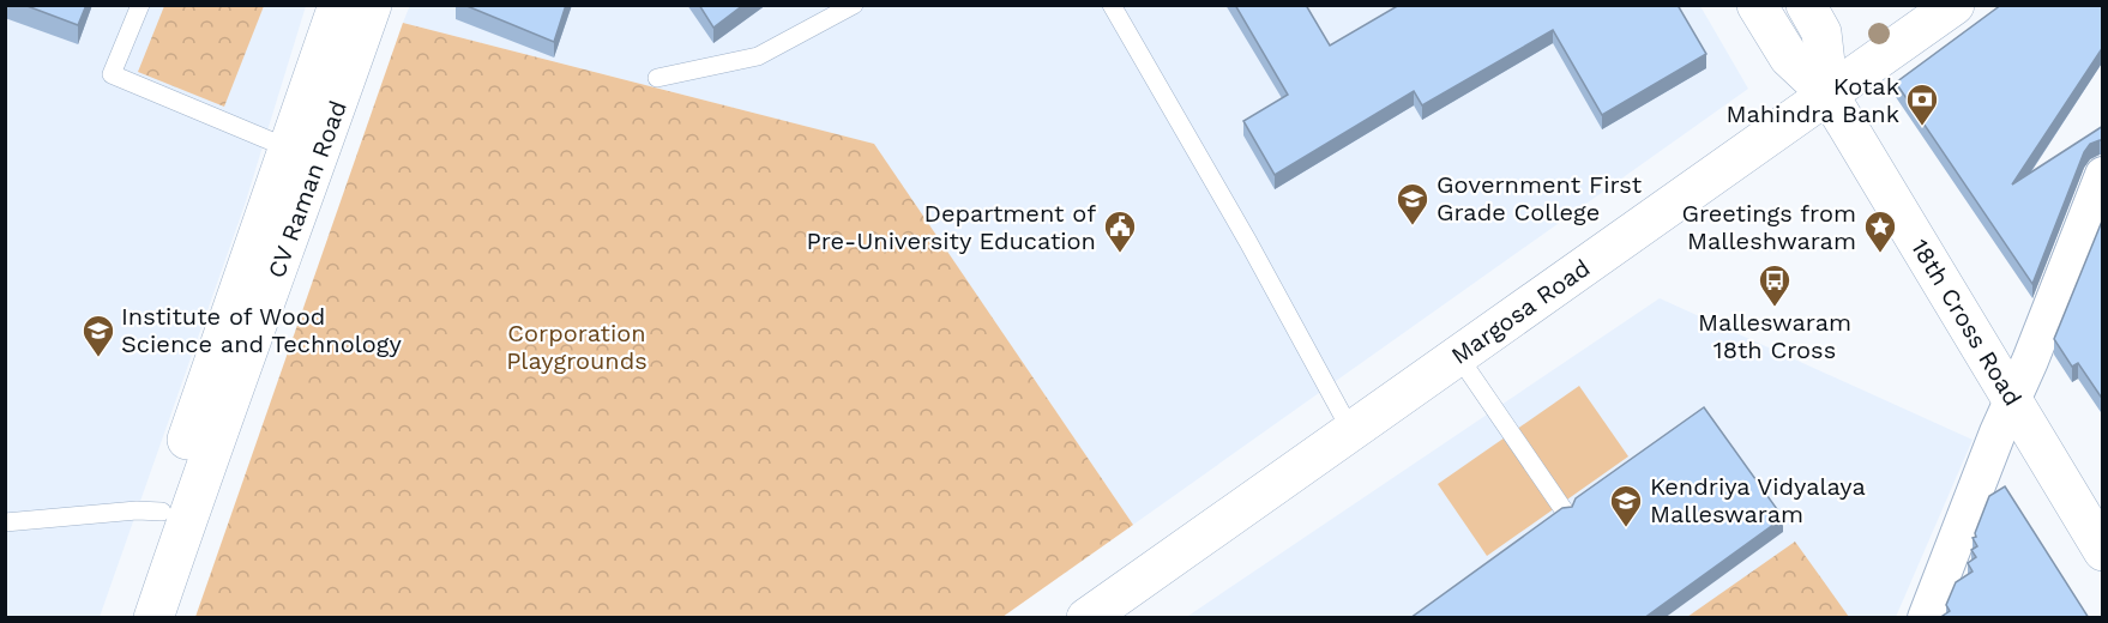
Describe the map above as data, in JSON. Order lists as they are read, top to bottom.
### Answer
{
  "streets": {
    "main road": ["CV Raman Road", "Margosa Road", "18th Cross Road"]
  },
  "crossings": [
    ["Margosa Road", "18th Cross Road"]
  ],
  "parks": ["Corporation Playgrounds"],
  "places": {
    "bank": ["Kotak Mahindra Bank"],
    "school or university": ["Government First Grade College", "Institute of Wood Science and Technology", "Kendriya Vidyalaya Malleswaram"],
    "public building": ["Department of Pre-University Education"],
    "place": ["Greetings from Malleshwaram"],
    "bus stop": ["Malleswaram 18th Cross"]
  }
}
